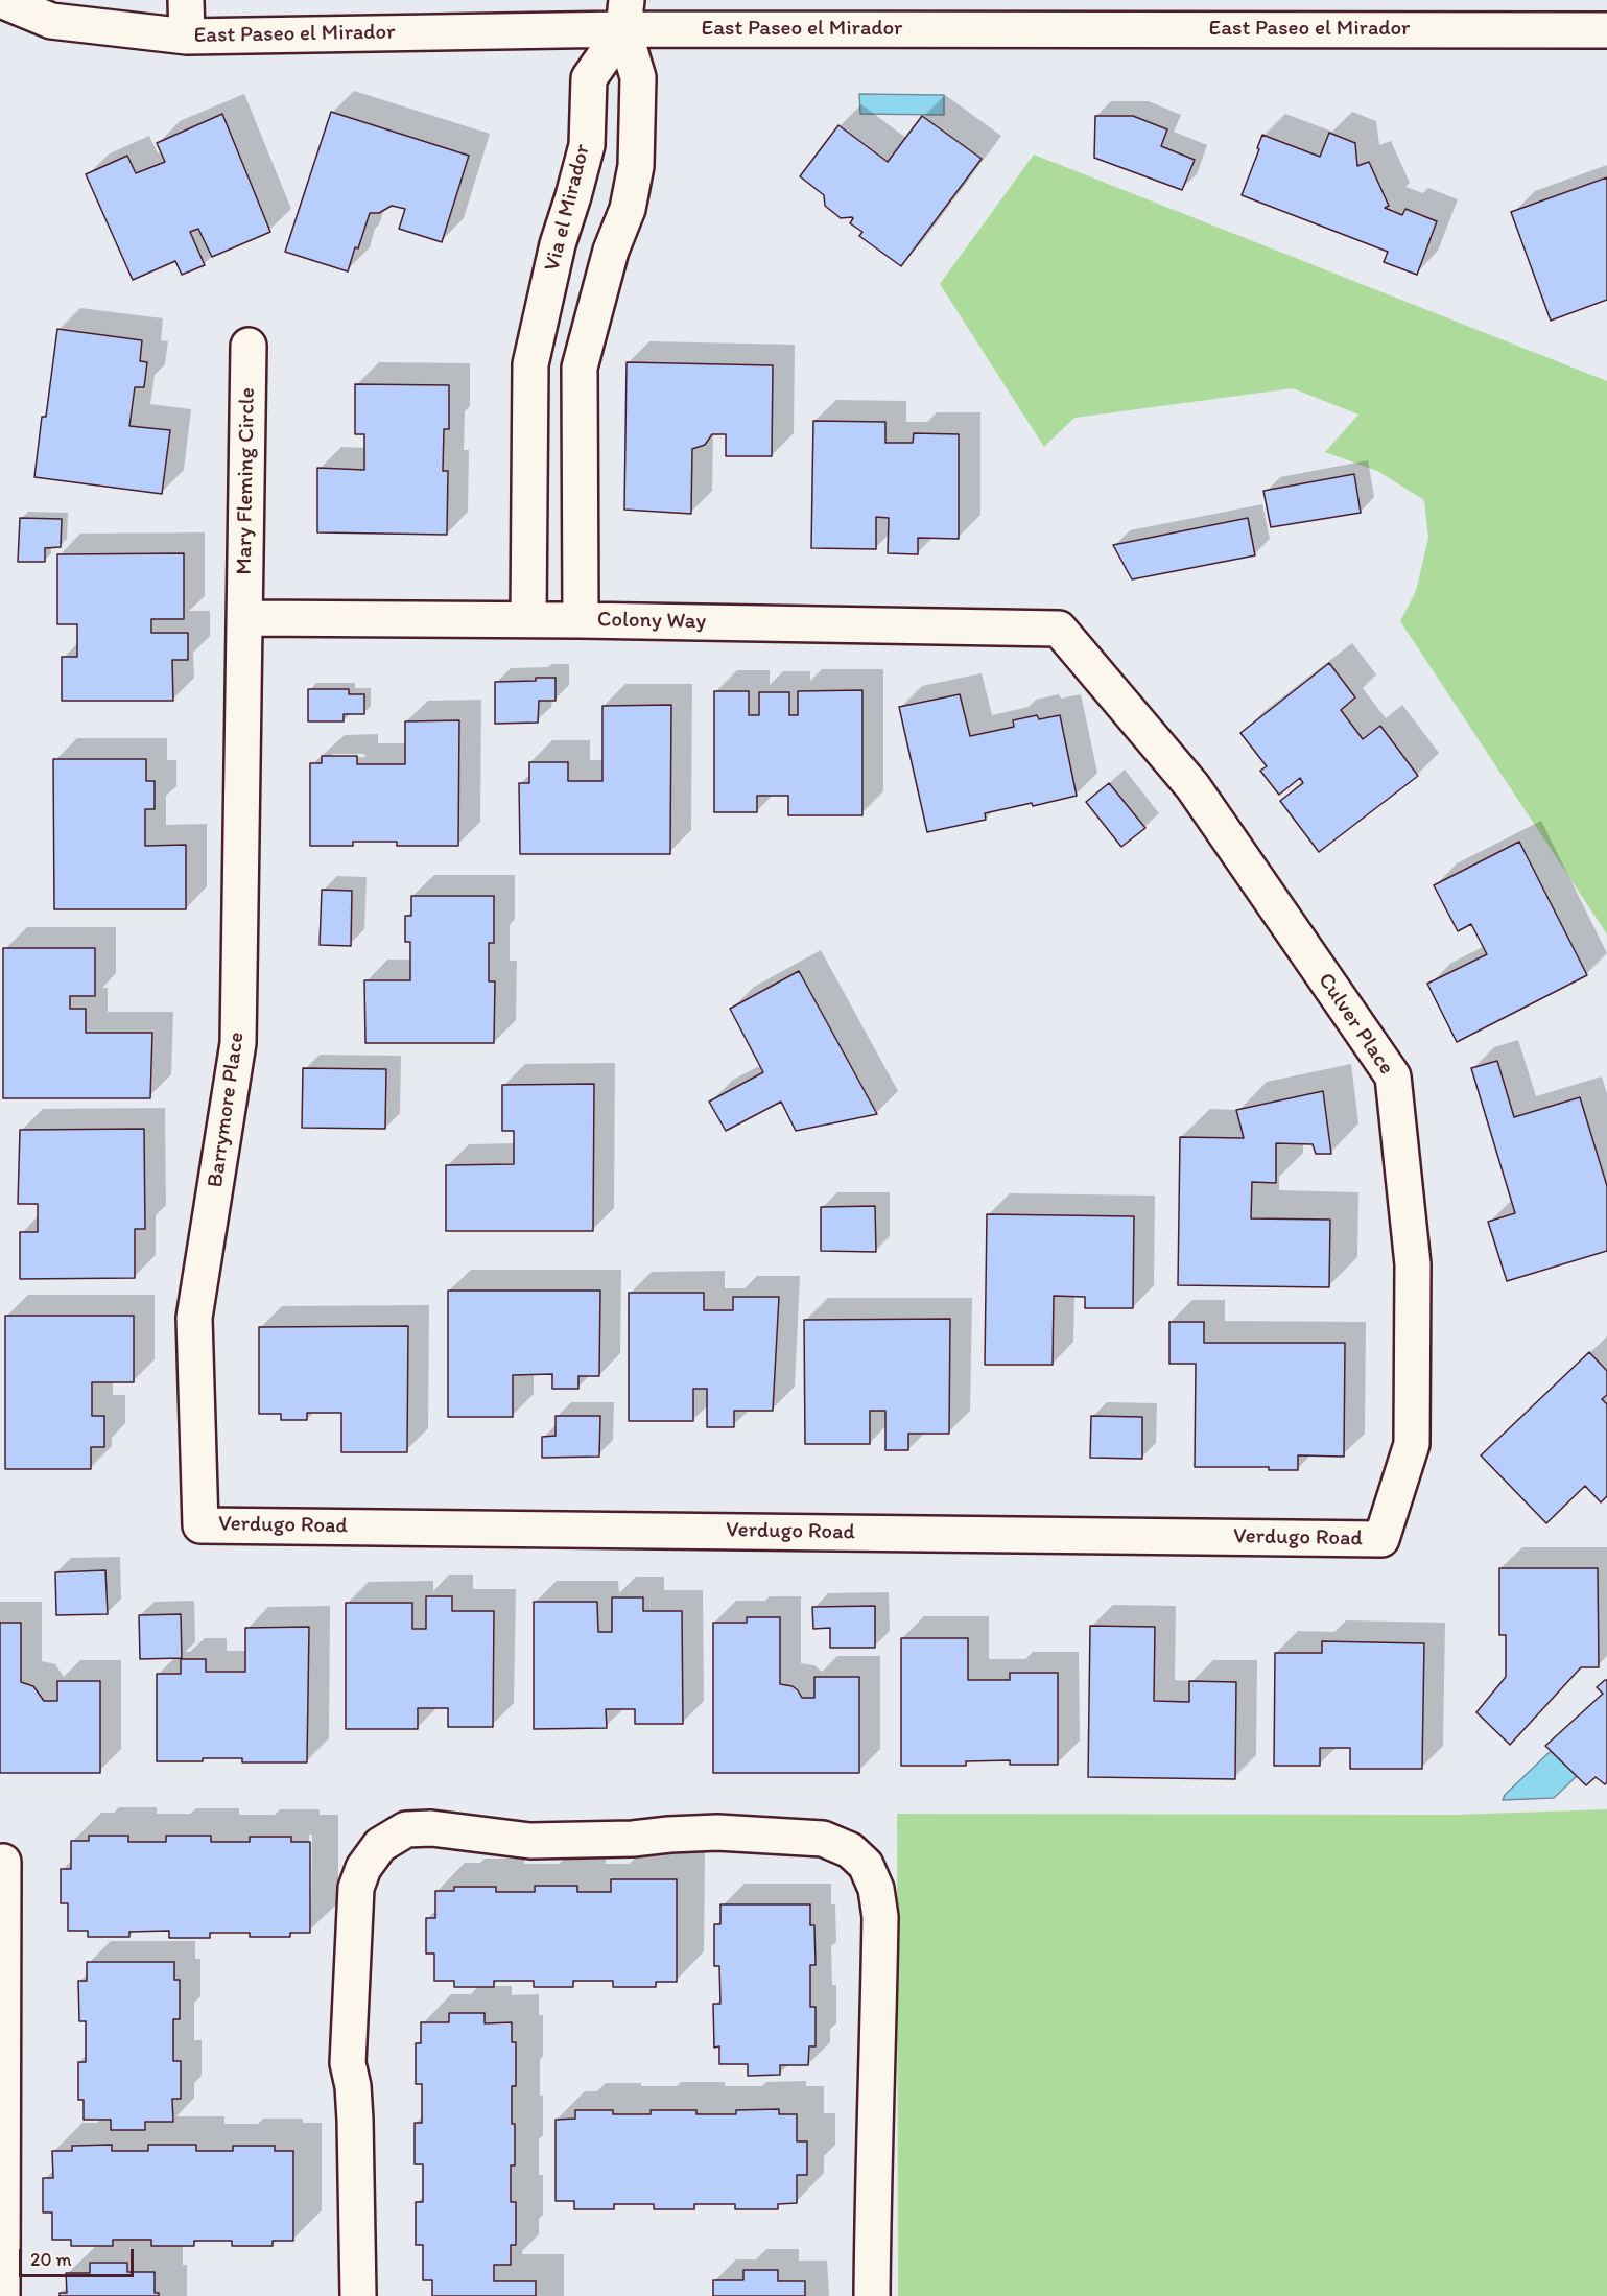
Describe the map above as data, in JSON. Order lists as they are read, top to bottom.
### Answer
{
  "streets": {
    "street": [
      "East Paseo el Mirador",
      "Via el Mirador",
      "Mary Fleming Circle",
      "Colony Way",
      "Culver Place",
      "Barrymore Place",
      "Verdugo Road"
    ]
  },
  "crossings": [
    ["East Paseo el Mirador", "Via el Mirador"],
    ["Via el Mirador", "Colony Way"],
    ["Mary Fleming Circle", "Colony Way"],
    ["Mary Fleming Circle", "Barrymore Place"],
    ["Colony Way", "Culver Place"],
    ["Colony Way", "Barrymore Place"],
    ["Culver Place", "Verdugo Road"],
    ["Barrymore Place", "Verdugo Road"]
  ],
  "scale_bar": "20 m"
}
